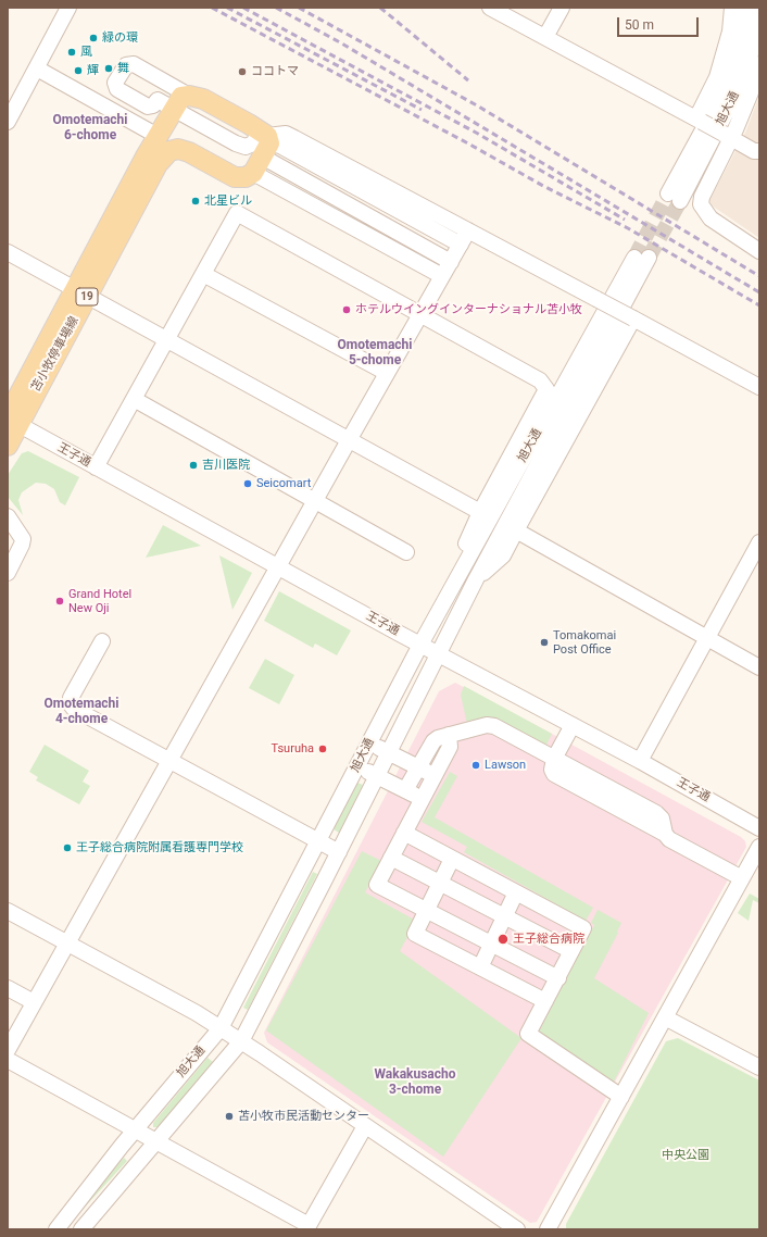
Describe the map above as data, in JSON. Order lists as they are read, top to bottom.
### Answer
{
  "streets": {
    "main road": ["19", "苫小牧停車場線"],
    "street": ["旭大通", "王子通"]
  },
  "crossings": [
    ["旭大通", "王子通"],
    ["苫小牧停車場線", "王子通"]
  ],
  "districts": [
    "Omotemachi 6-chome",
    "Omotemachi 5-chome",
    "Omotemachi 4-chome",
    "Wakakusacho 3-chome"
  ],
  "parks": ["中央公園"],
  "places": [
    "緑の環",
    "風",
    "舞",
    "輝",
    "ココトマ",
    "北星ビル",
    "ホテルウイングインターナショナル苫小牧",
    "吉川医院",
    "Seicomart",
    "Grand Hotel New Oji",
    "Tomakomai Post Office",
    "Tsuruha",
    "Lawson",
    "王子総合病院附属看護専門学校",
    "王子総合病院",
    "苫小牧市民活動センター"
  ],
  "scale_bar": "50 m"
}
